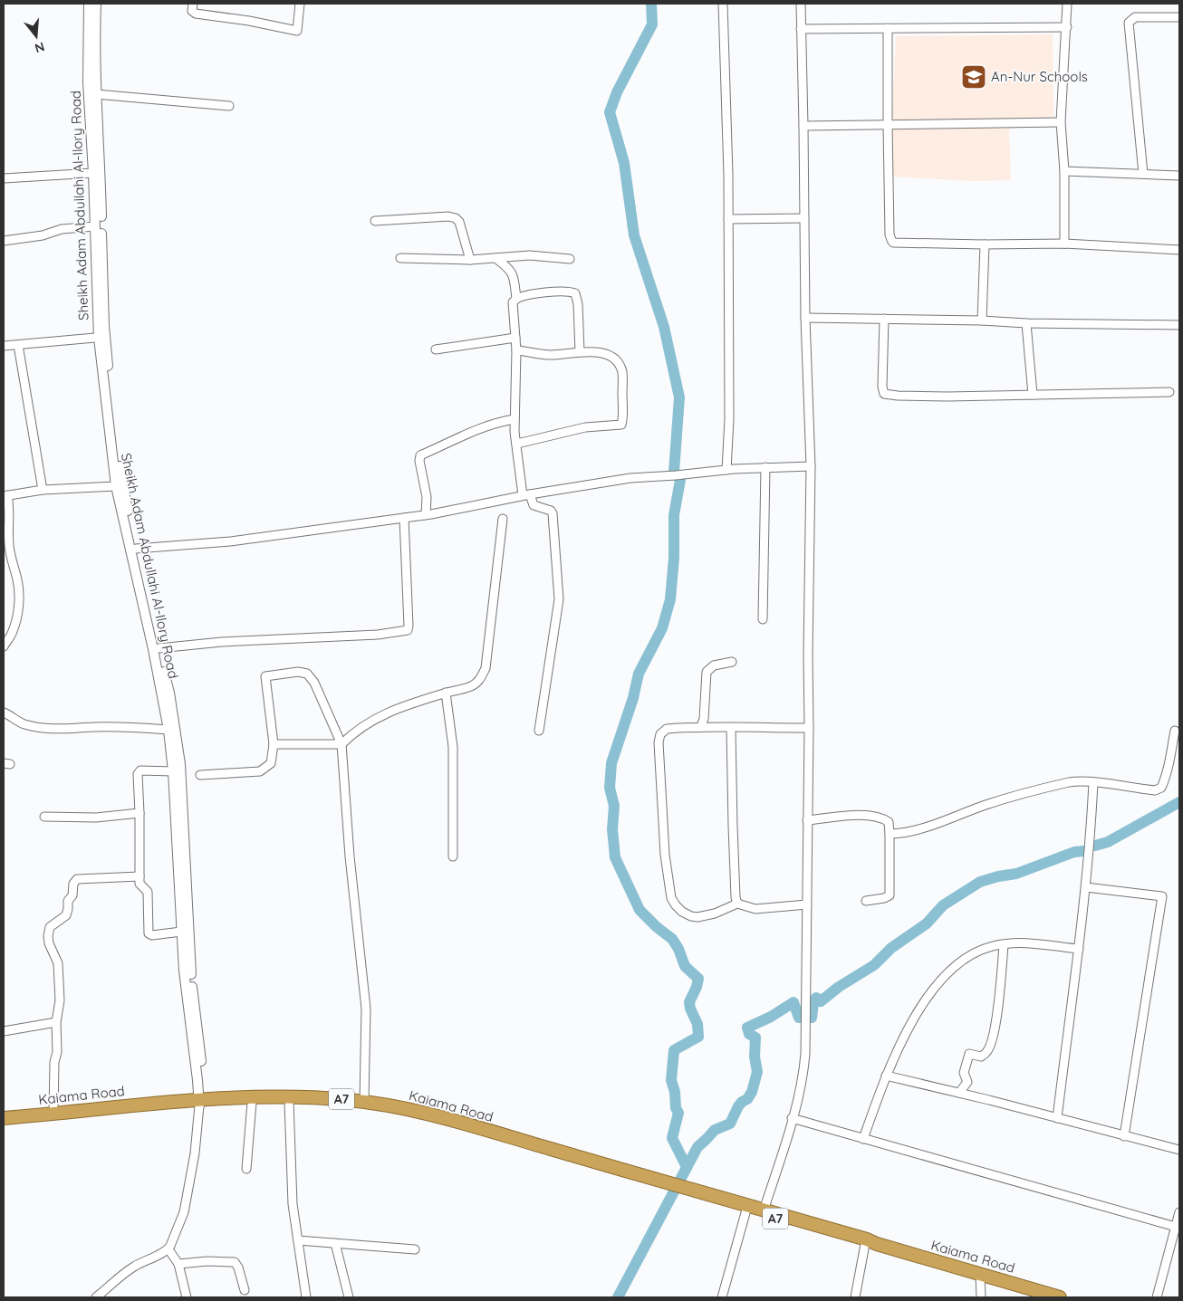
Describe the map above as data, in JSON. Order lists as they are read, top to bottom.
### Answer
{
  "streets": {
    "highway": ["Kaiama Road", "A7"],
    "street": ["Sheikh Adam Abdullahi Al-Ilory Road"]
  },
  "crossings": [
    ["Sheikh Adam Abdullahi Al-Ilory Road", "Kaiama Road"]
  ],
  "places": {
    "school or university": ["An-Nur Schools"]
  },
  "north": "bottom"
}
